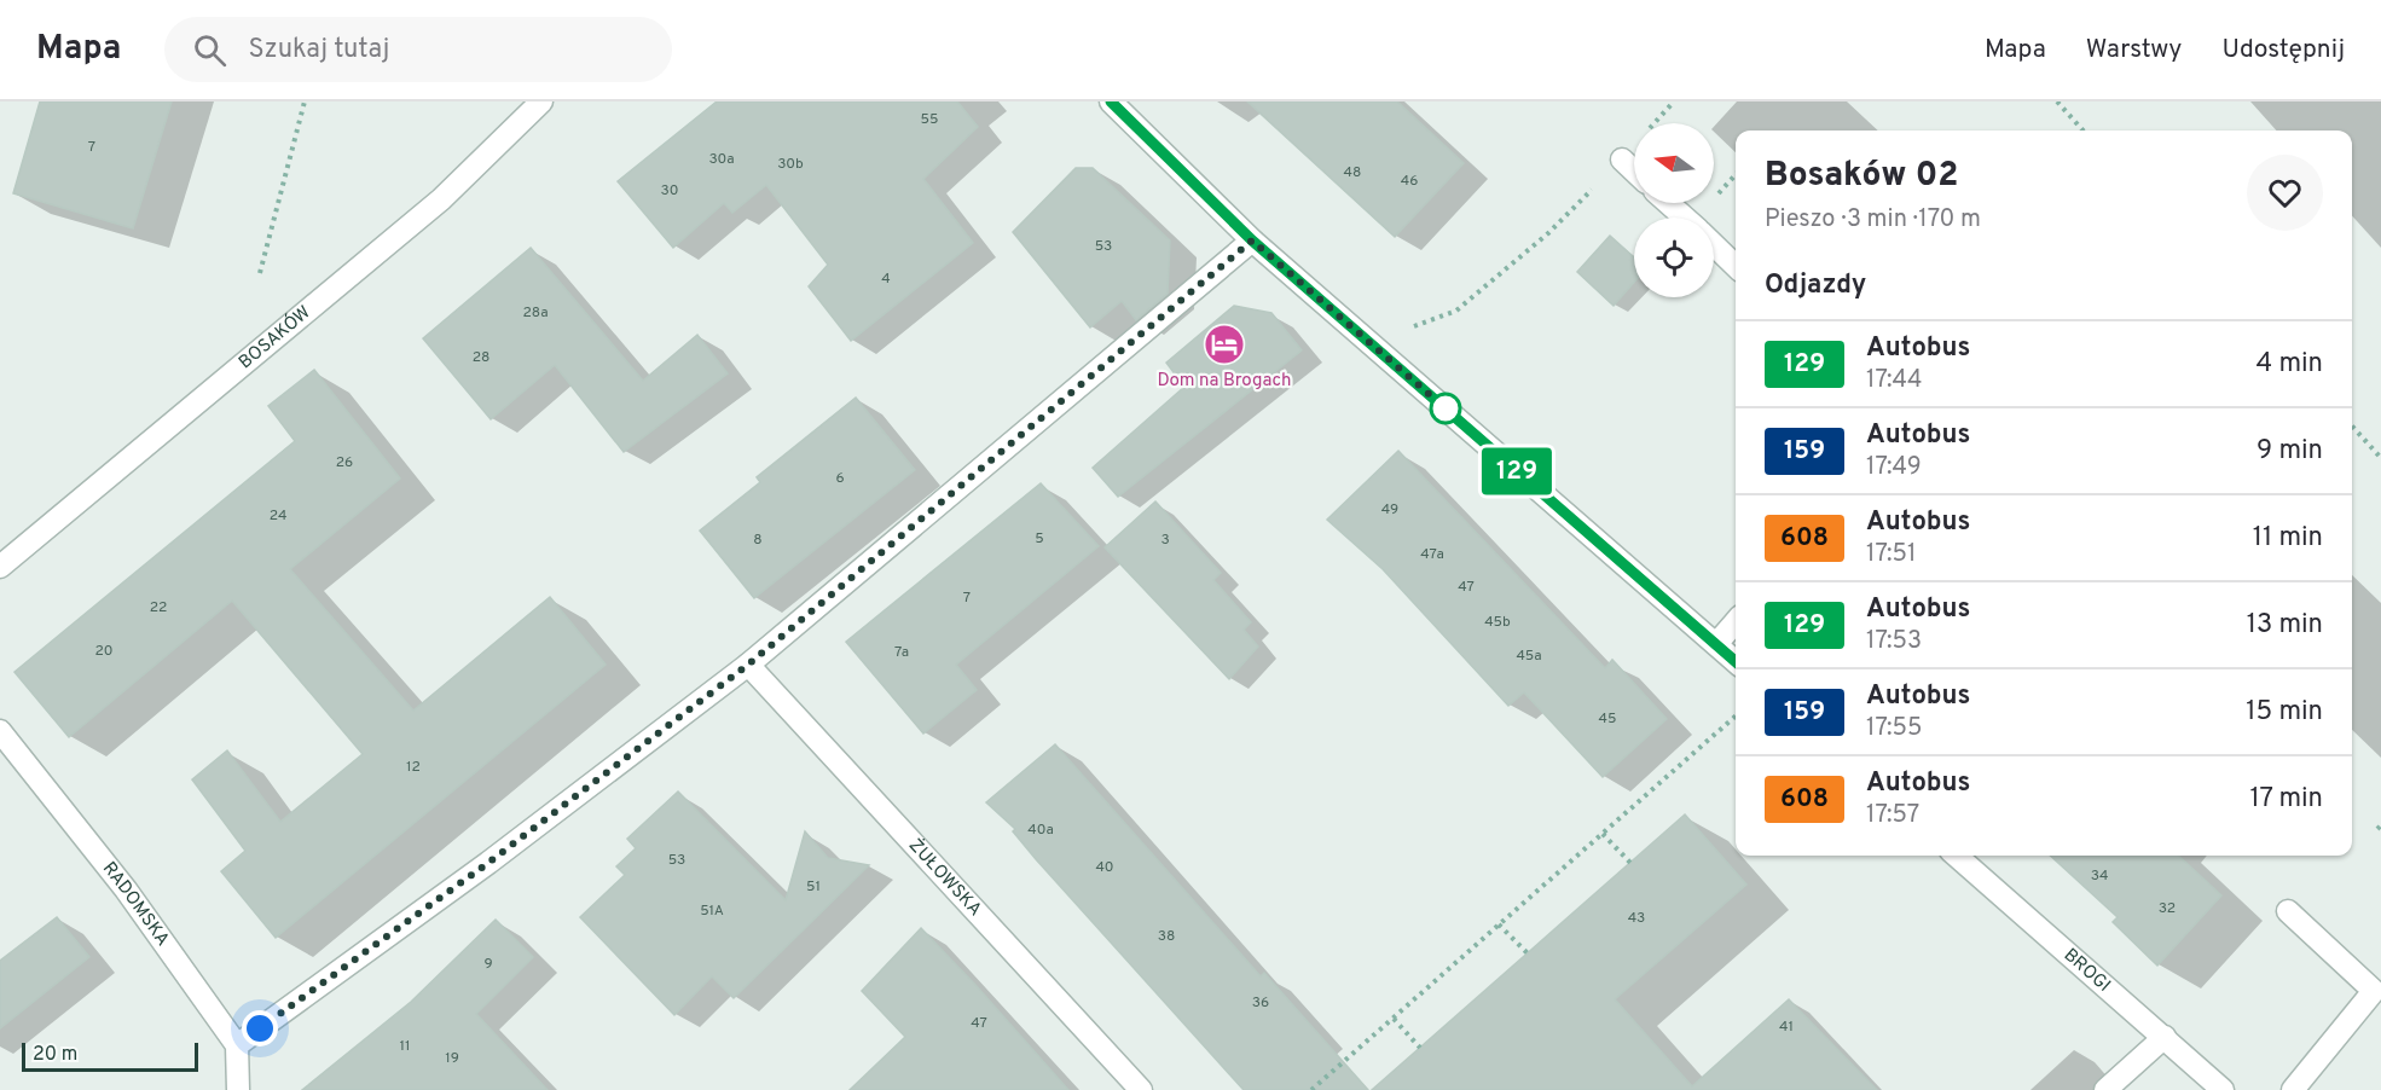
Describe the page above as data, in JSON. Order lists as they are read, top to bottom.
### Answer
{
  "streets": {
    "street": [
      "BOSAKÓW",
      "ŻUŁOWSKA",
      "RADOMSKA",
      "BROGI"
    ]
  },
  "places": {
    "hotel": ["Dom na Brogach"]
  },
  "lines": ["bus line 129"],
  "house_numbers": [
    "55",
    "7",
    "30a",
    "30b",
    "48",
    "46",
    "30",
    "53",
    "4",
    "28a",
    "28",
    "26",
    "6",
    "49",
    "24",
    "5",
    "8",
    "3",
    "47a",
    "47",
    "7",
    "22",
    "45b",
    "20",
    "7a",
    "45a",
    "45",
    "12",
    "40a",
    "53",
    "40",
    "34",
    "51",
    "32",
    "51A",
    "43",
    "38",
    "9",
    "36",
    "47",
    "41",
    "11",
    "19"
  ],
  "scale_bar": "20 m",
  "north": "left",
  "page": {
    "header": "Mapa",
    "search": "Szukaj tutaj",
    "nav": ["Mapa", "Warstwy", "Udostępnij"],
    "on_map": "129",
    "heading": [
      ["Bosaków 02", "Pieszo · 3 min · 170 m"],
      "Odjazdy"
    ],
    "list": [
      {
        "mark": "129",
        "name": "Autobus",
        "note": "17:44",
        "value": "4 min"
      },
      {
        "mark": "159",
        "name": "Autobus",
        "note": "17:49",
        "value": "9 min"
      },
      {
        "mark": "608",
        "name": "Autobus",
        "note": "17:51",
        "value": "11 min"
      },
      {
        "mark": "129",
        "name": "Autobus",
        "note": "17:53",
        "value": "13 min"
      },
      {
        "mark": "159",
        "name": "Autobus",
        "note": "17:55",
        "value": "15 min"
      },
      {
        "mark": "608",
        "name": "Autobus",
        "note": "17:57",
        "value": "17 min"
      }
    ],
    "scale": "20 m"
  }
}
